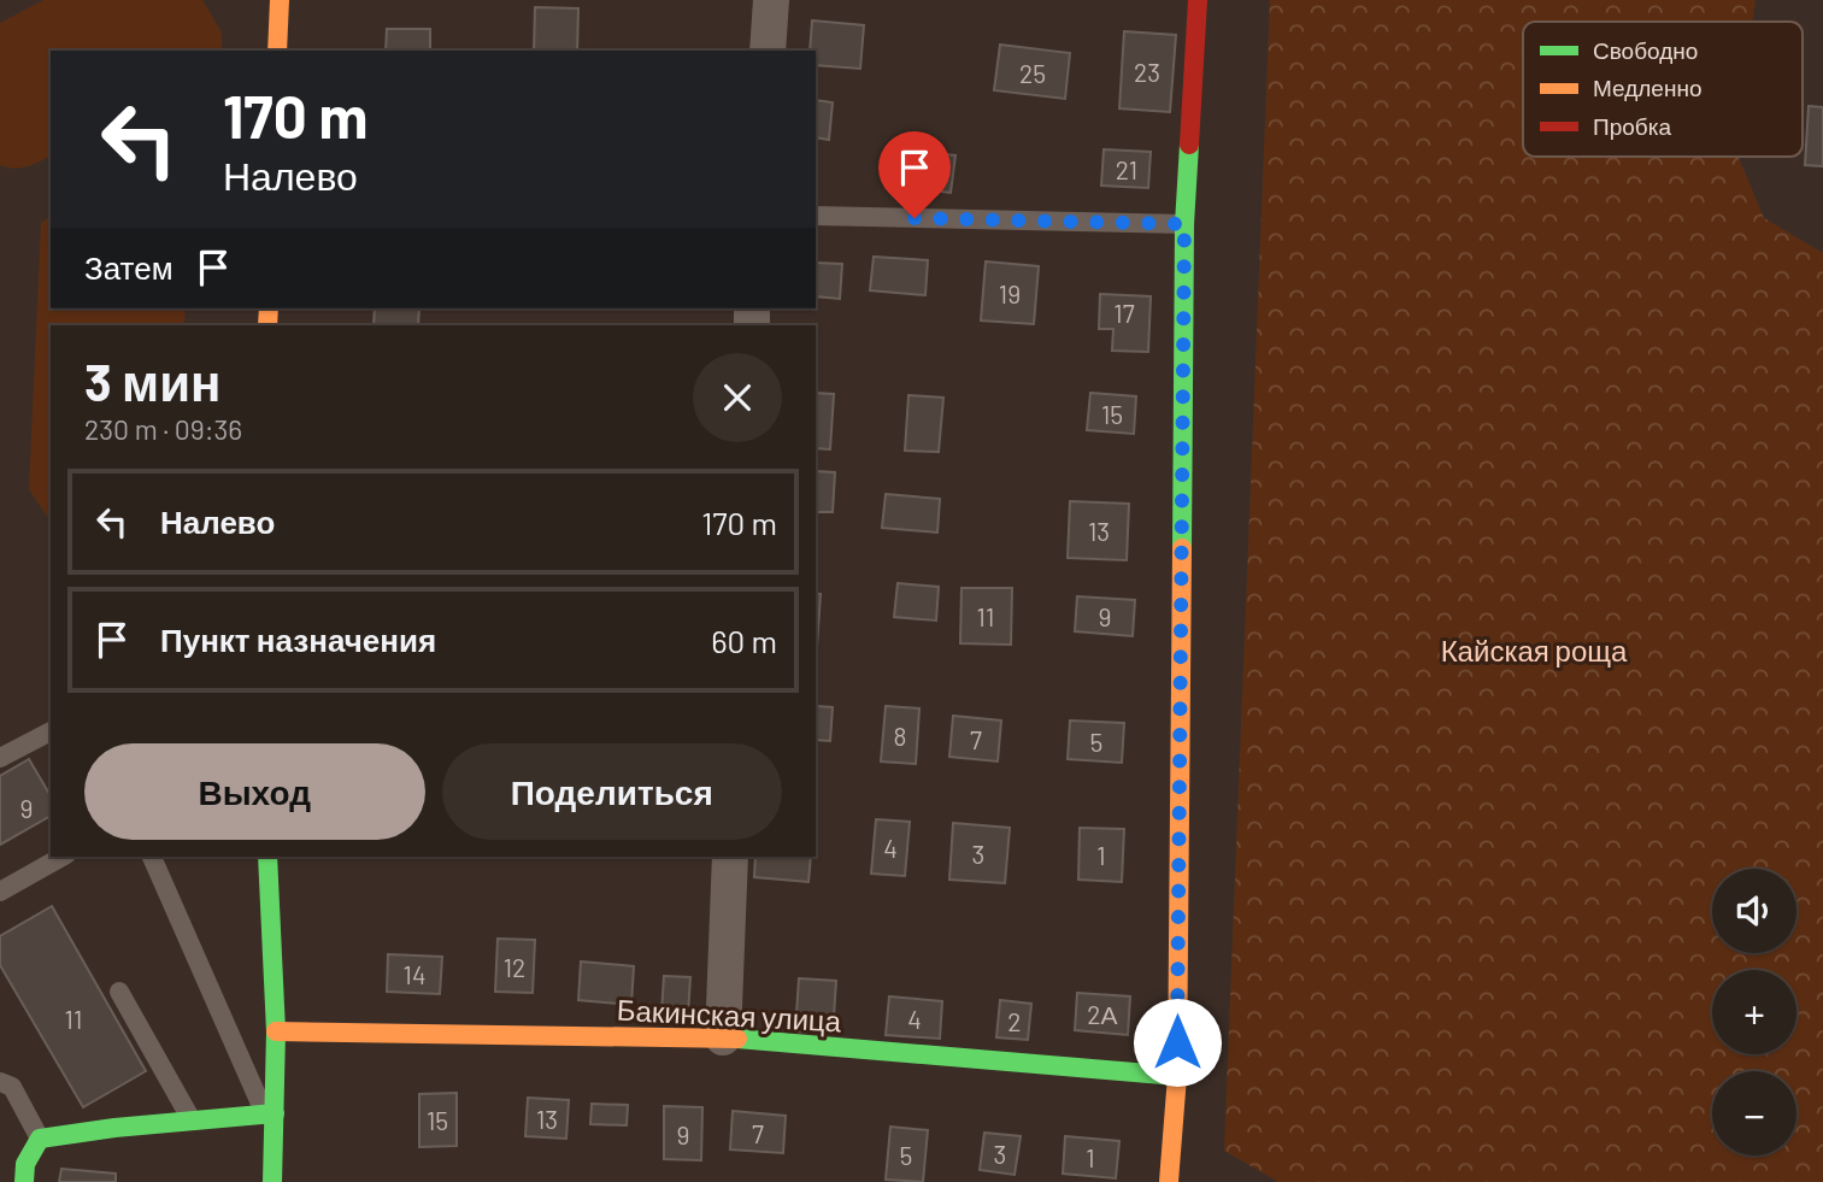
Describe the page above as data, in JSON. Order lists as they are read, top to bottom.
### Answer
{
  "streets": {
    "street": ["Бакинская улица"]
  },
  "parks": ["Кайская роща"],
  "house_numbers": [
    "23",
    "25",
    "21",
    "19",
    "17",
    "15",
    "13",
    "11",
    "9",
    "8",
    "7",
    "5",
    "9",
    "4",
    "3",
    "1",
    "12",
    "14",
    "2А",
    "11",
    "4",
    "2",
    "13",
    "15",
    "7",
    "9",
    "3",
    "5",
    "1"
  ],
  "legend": ["Свободно", "Медленно", "Пробка"],
  "page": {
    "turn": ["170 m", "Налево"],
    "then": "Затем",
    "heading": ["3 мин", "230 m · 09:36"],
    "list": [
      {
        "name": "Налево",
        "value": "170 m"
      },
      {
        "name": "Пункт назначения",
        "value": "60 m"
      }
    ],
    "buttons": ["Выход", "Поделиться"],
    "map_buttons": ["+", "−"]
  }
}
